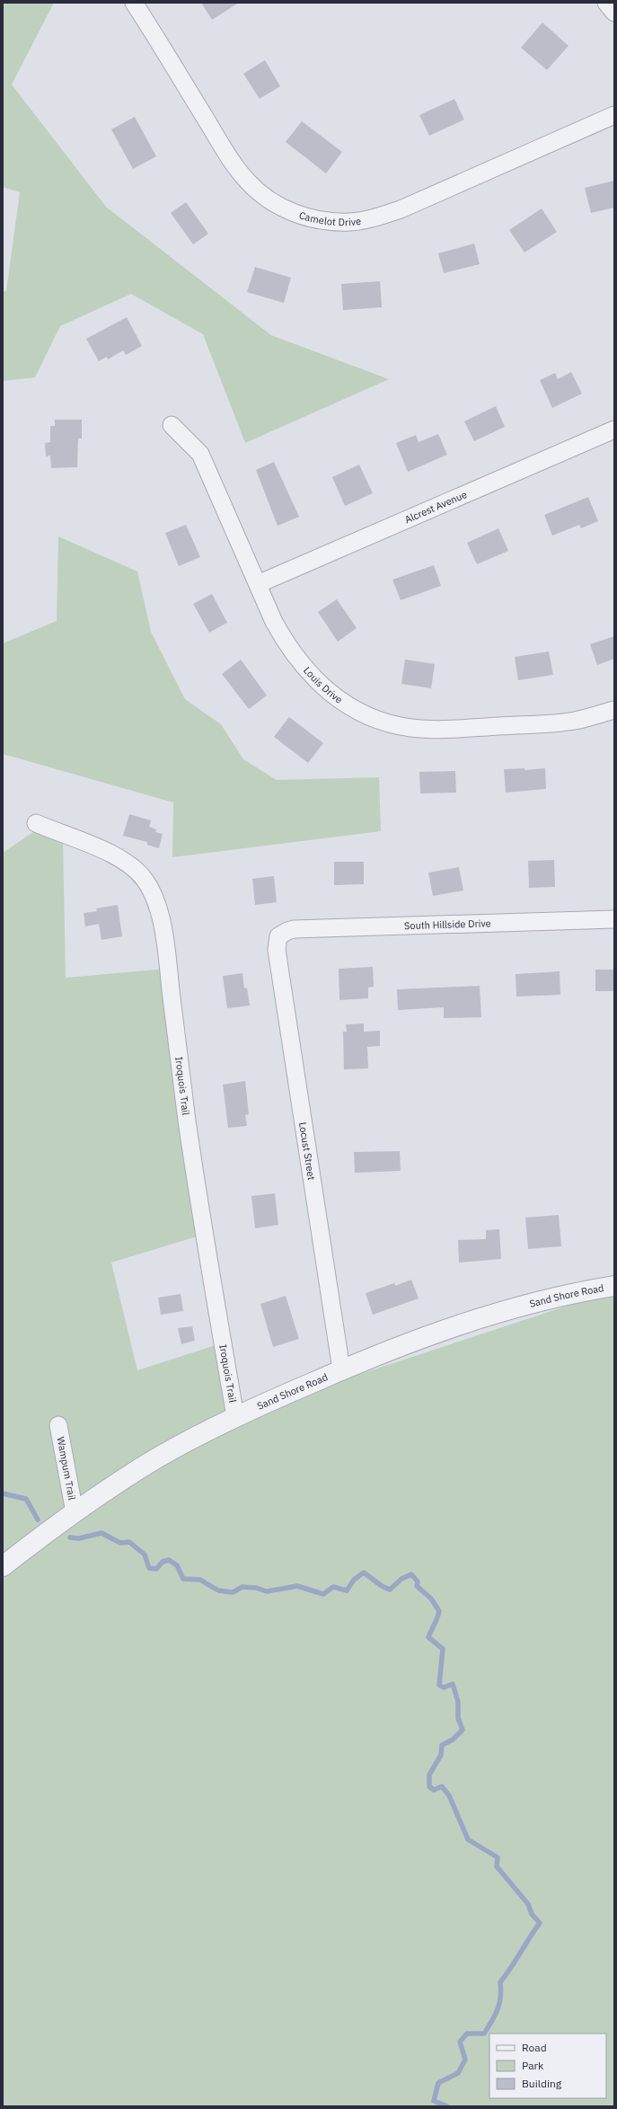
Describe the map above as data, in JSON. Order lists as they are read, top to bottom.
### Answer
{
  "streets": {
    "street": [
      "Camelot Drive",
      "Alcrest Avenue",
      "Louis Drive",
      "South Hillside Drive",
      "Iroquois Trail",
      "Locust Street",
      "Sand Shore Road",
      "Wampum Trail"
    ]
  },
  "crossings": [
    ["Alcrest Avenue", "Louis Drive"],
    ["South Hillside Drive", "Locust Street"],
    ["Iroquois Trail", "Sand Shore Road"],
    ["Locust Street", "Sand Shore Road"],
    ["Sand Shore Road", "Wampum Trail"]
  ],
  "legend": ["Road", "Park", "Building"]
}
